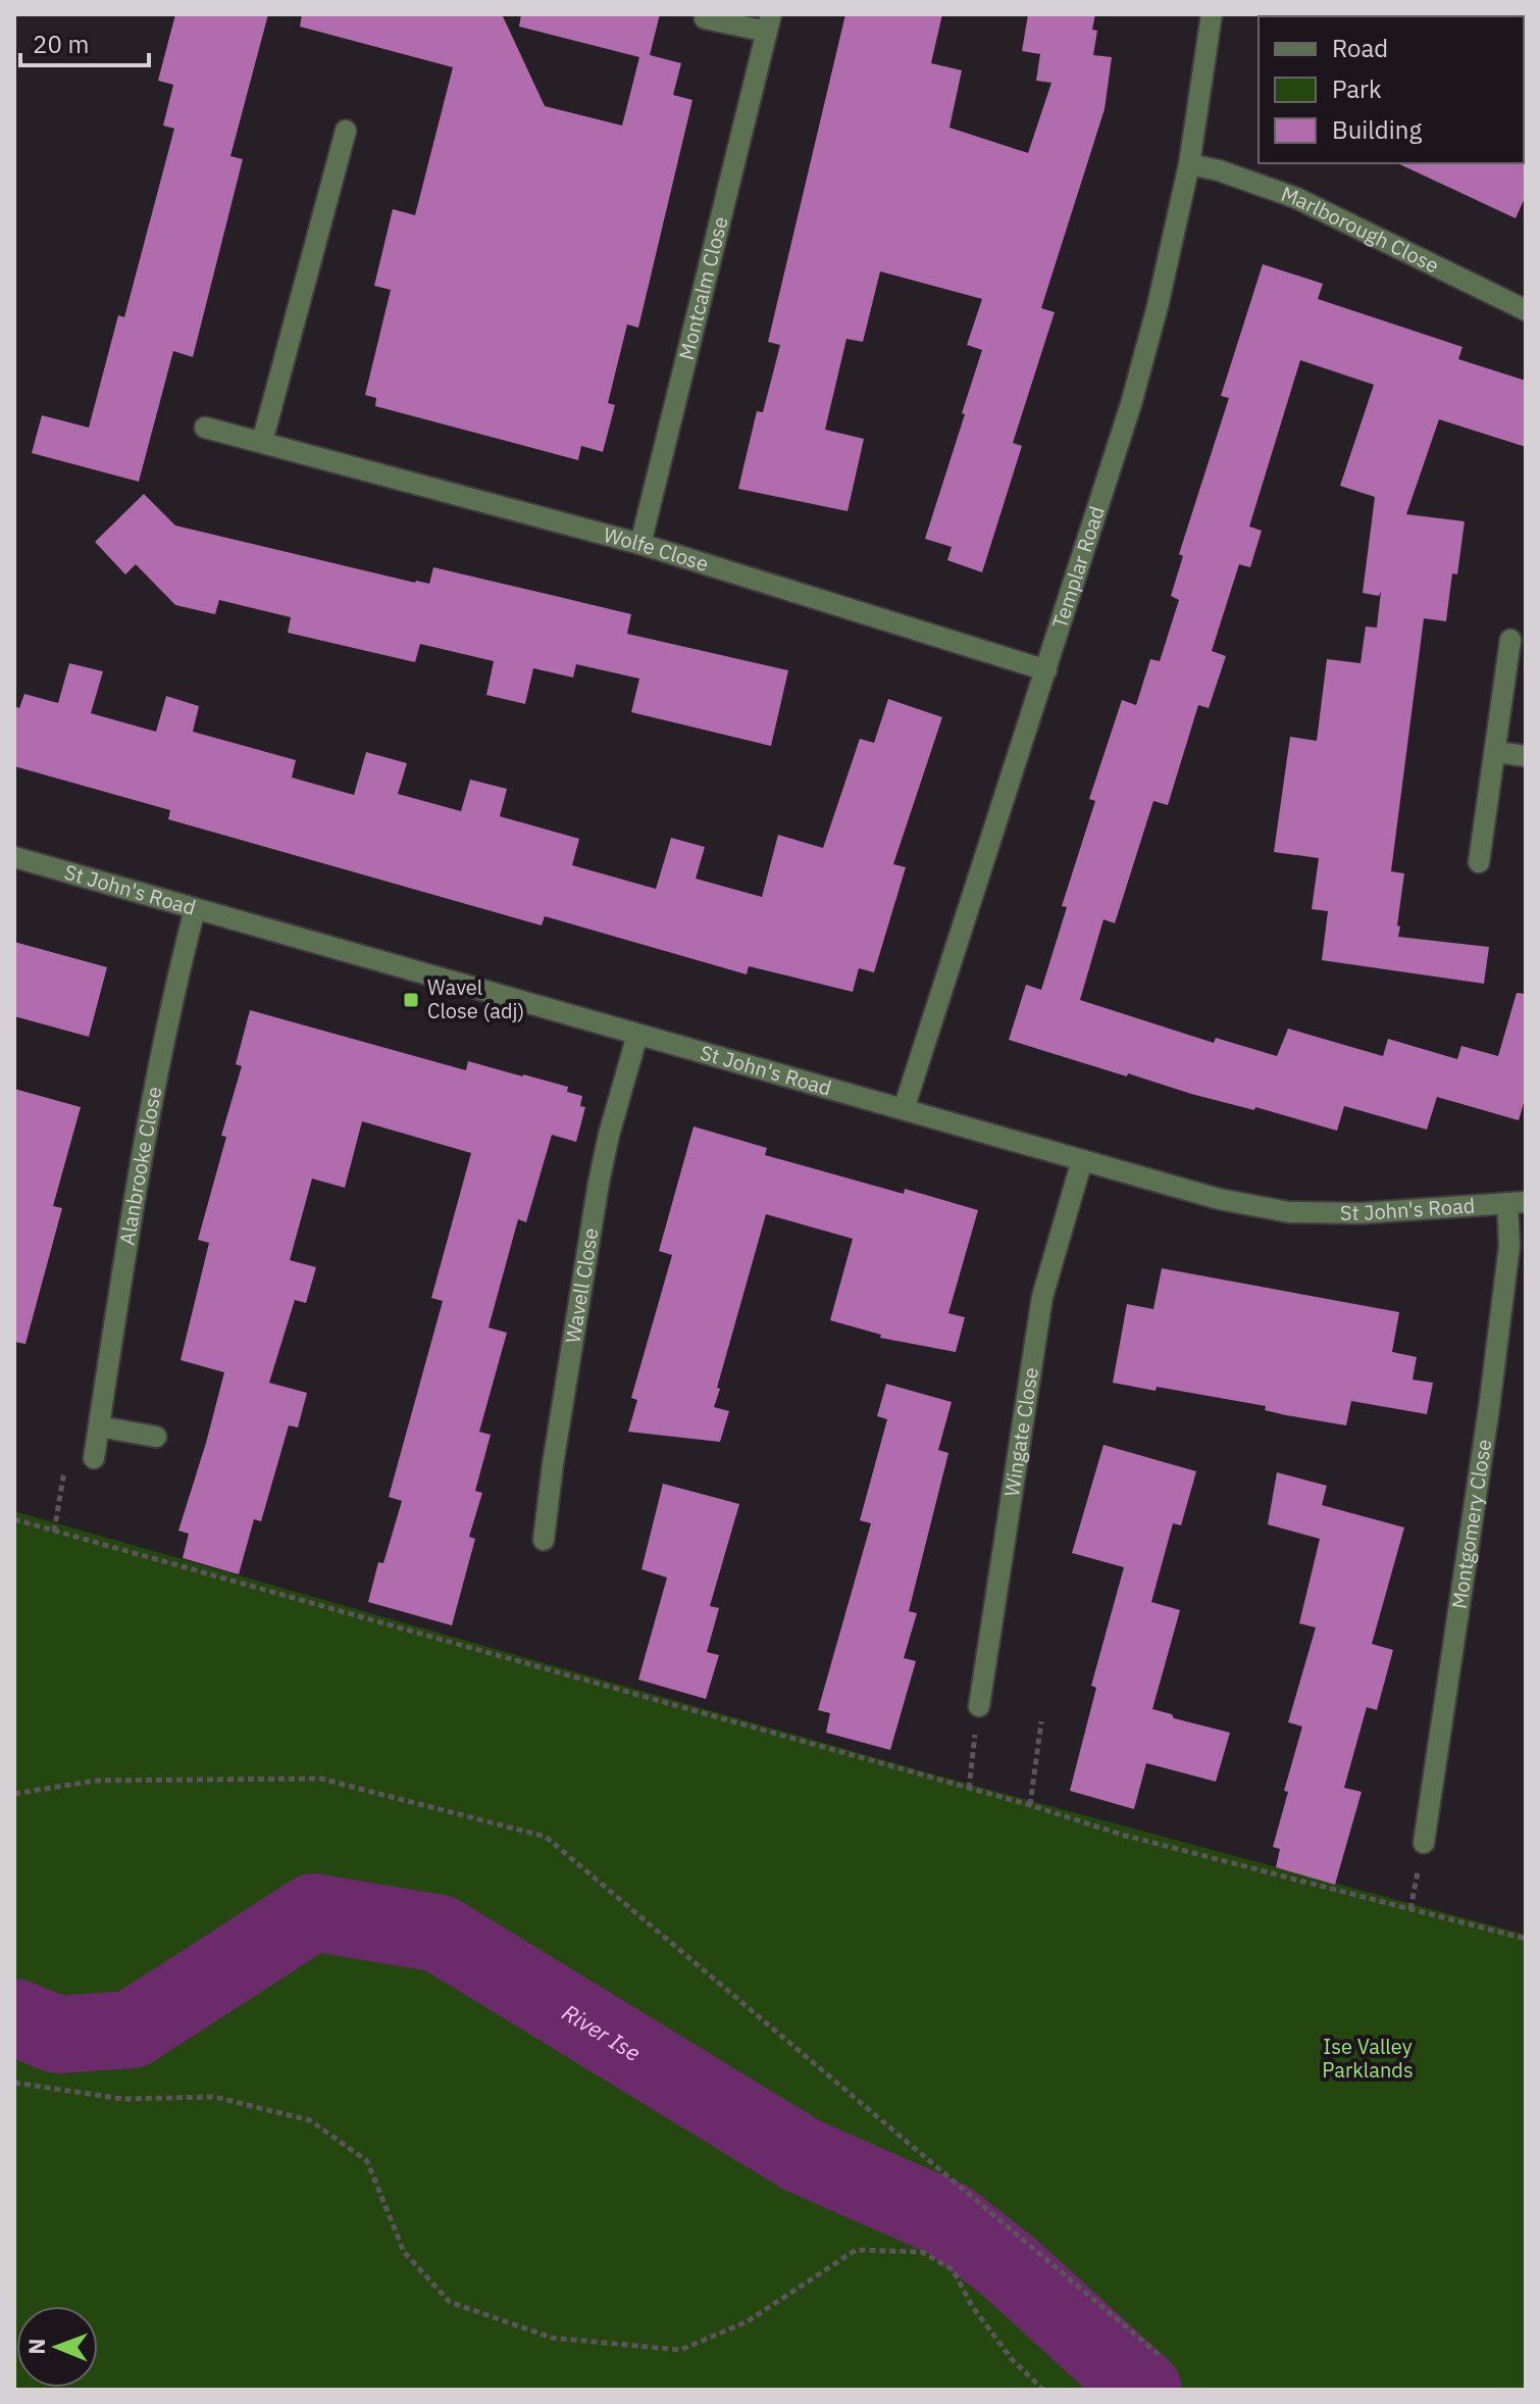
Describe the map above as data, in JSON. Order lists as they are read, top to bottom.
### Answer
{
  "streets": {
    "street": [
      "Marlborough Close",
      "Montcalm Close",
      "Wolfe Close",
      "Templar Road",
      "St John's Road",
      "Alanbrooke Close",
      "Wavell Close",
      "Wingate Close",
      "Montgomery Close"
    ]
  },
  "crossings": [
    ["Marlborough Close", "Templar Road"],
    ["Montcalm Close", "Wolfe Close"],
    ["Wolfe Close", "Templar Road"],
    ["Templar Road", "St John's Road"],
    ["St John's Road", "Alanbrooke Close"],
    ["St John's Road", "Wavell Close"],
    ["St John's Road", "Wingate Close"],
    ["St John's Road", "Montgomery Close"]
  ],
  "water": ["River Ise"],
  "parks": ["Ise Valley Parklands"],
  "places": {
    "transit": ["Wavel Close (adj)"]
  },
  "legend": ["Road", "Park", "Building"],
  "scale_bar": "20 m",
  "north": "left"
}
